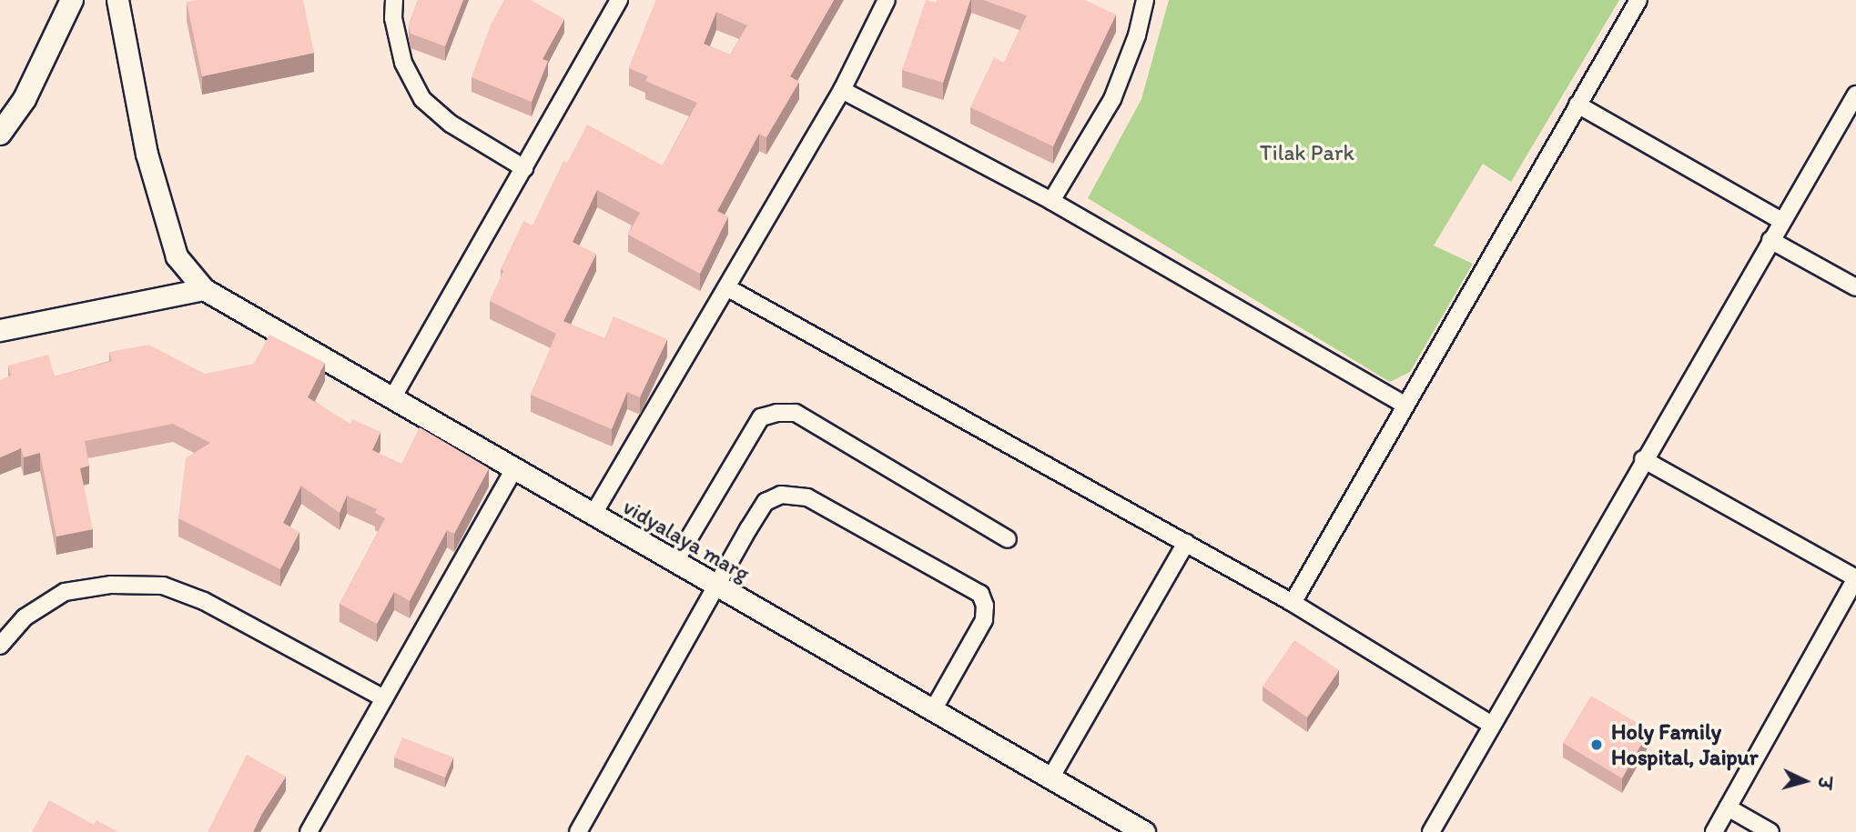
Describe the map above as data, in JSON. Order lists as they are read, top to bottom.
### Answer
{
  "streets": {
    "street": ["vidyalaya marg"]
  },
  "parks": ["Tilak Park"],
  "places": ["Holy Family Hospital, Jaipur"],
  "north": "right"
}
